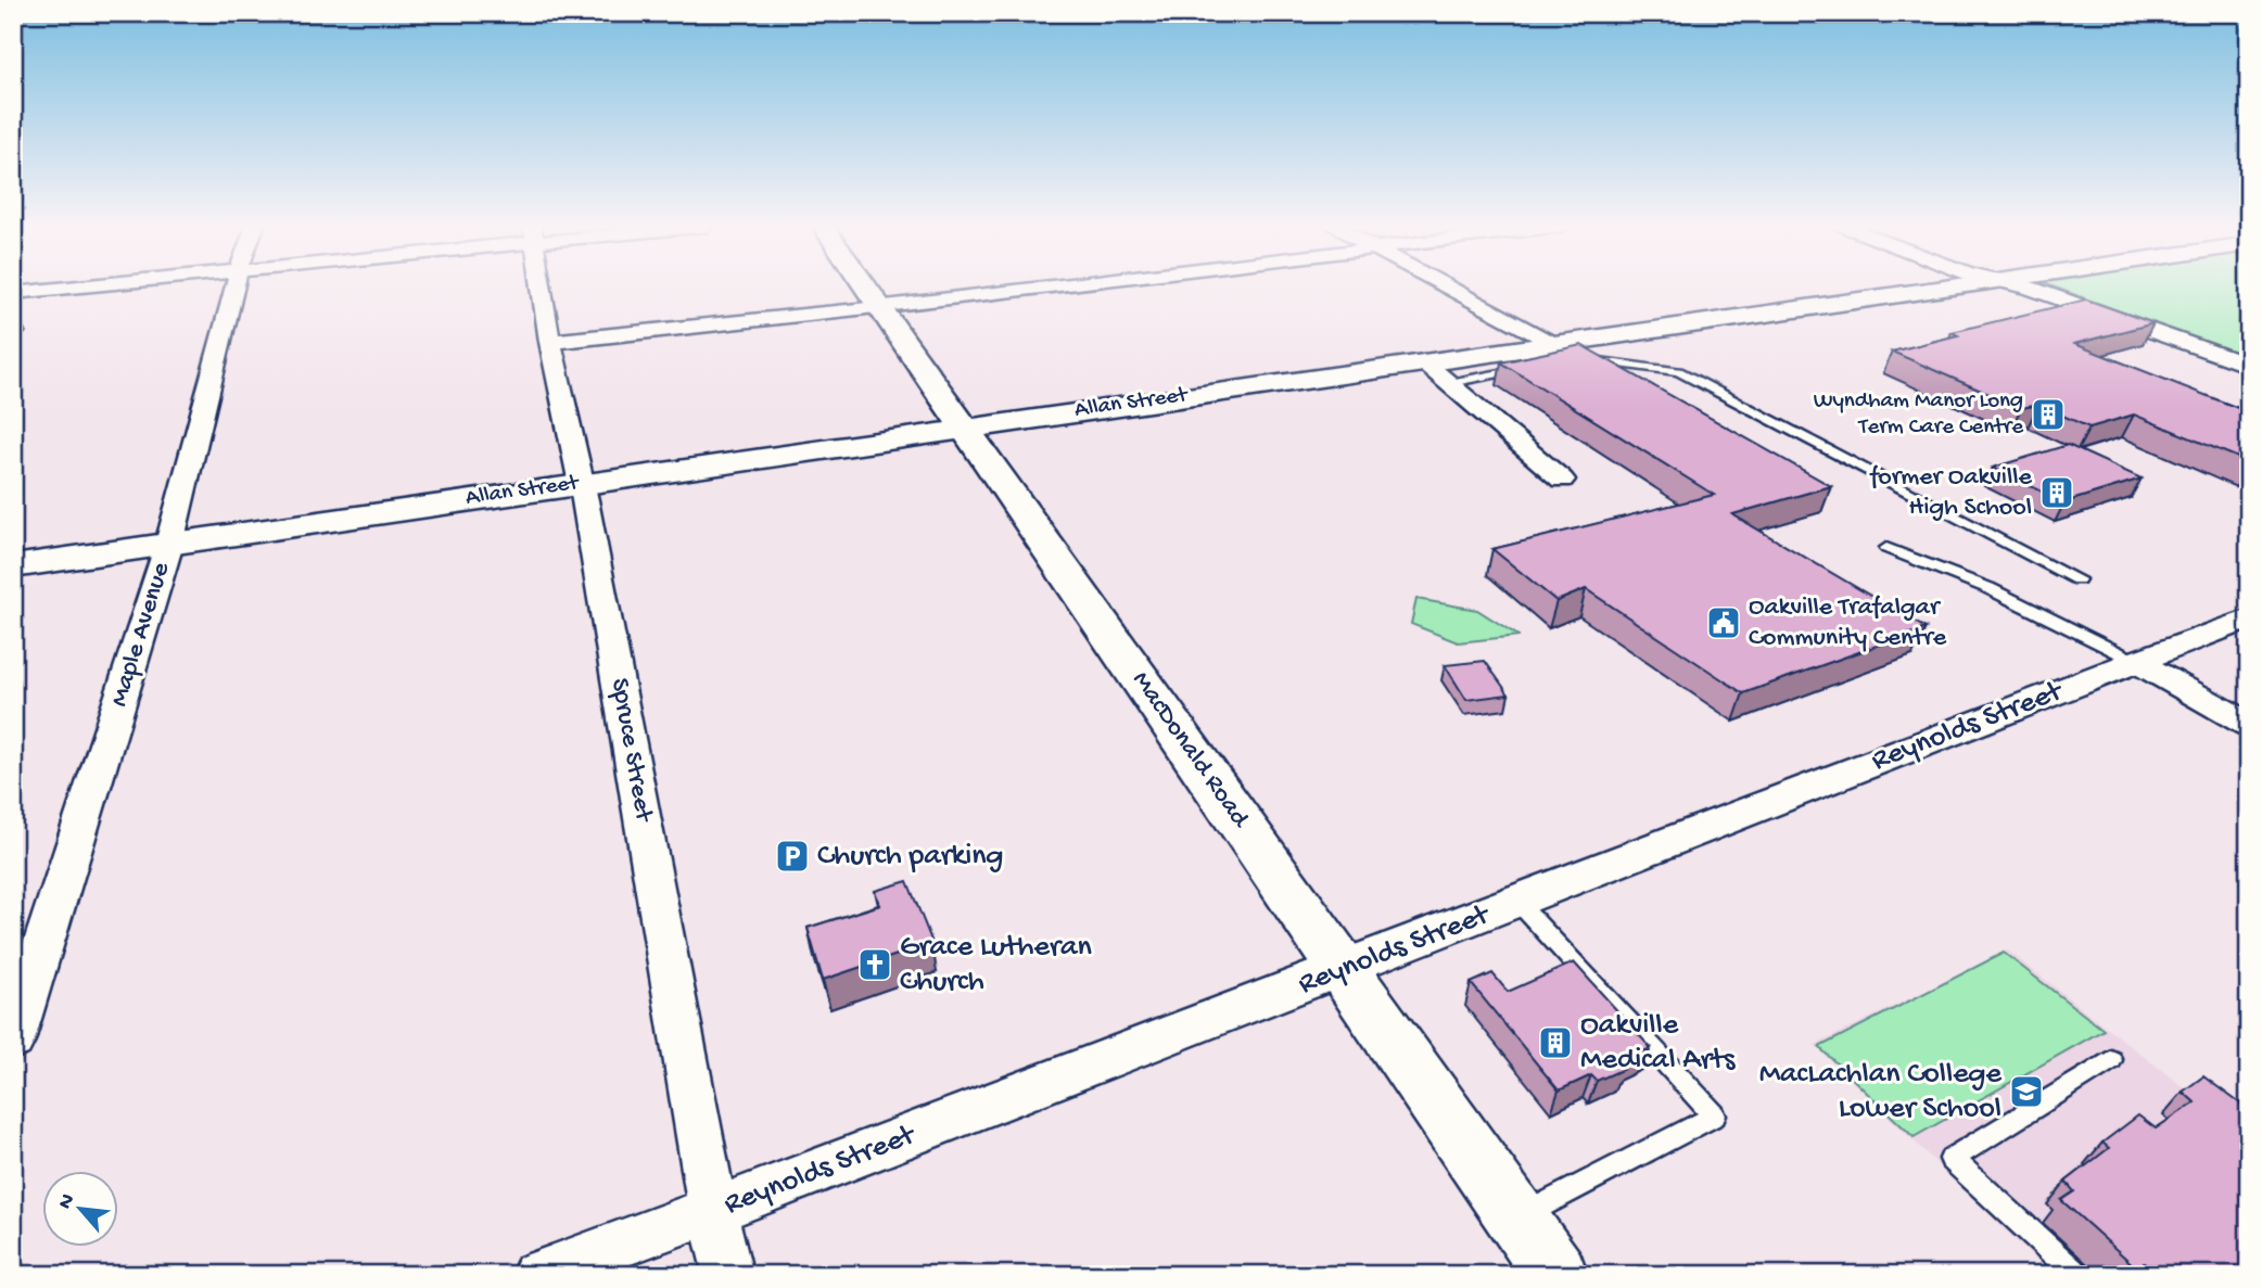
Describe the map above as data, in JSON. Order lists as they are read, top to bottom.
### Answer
{
  "streets": {
    "street": [
      "Allan Street",
      "Maple Avenue",
      "Reynolds Street",
      "Spruce Street",
      "MacDonald Road"
    ]
  },
  "crossings": [
    ["Allan Street", "Maple Avenue"],
    ["Allan Street", "Spruce Street"],
    ["Allan Street", "MacDonald Road"],
    ["Reynolds Street", "Spruce Street"],
    ["Reynolds Street", "MacDonald Road"]
  ],
  "places": {
    "building": ["Wyndham Manor Long Term Care Centre", "former Oakville High School", "Oakville Medical Arts"],
    "public building": ["Oakville Trafalgar Community Centre"],
    "parking": ["Church parking"],
    "church": ["Grace Lutheran Church"],
    "school or university": ["MacLachlan College Lower School"]
  },
  "north": "top left"
}
